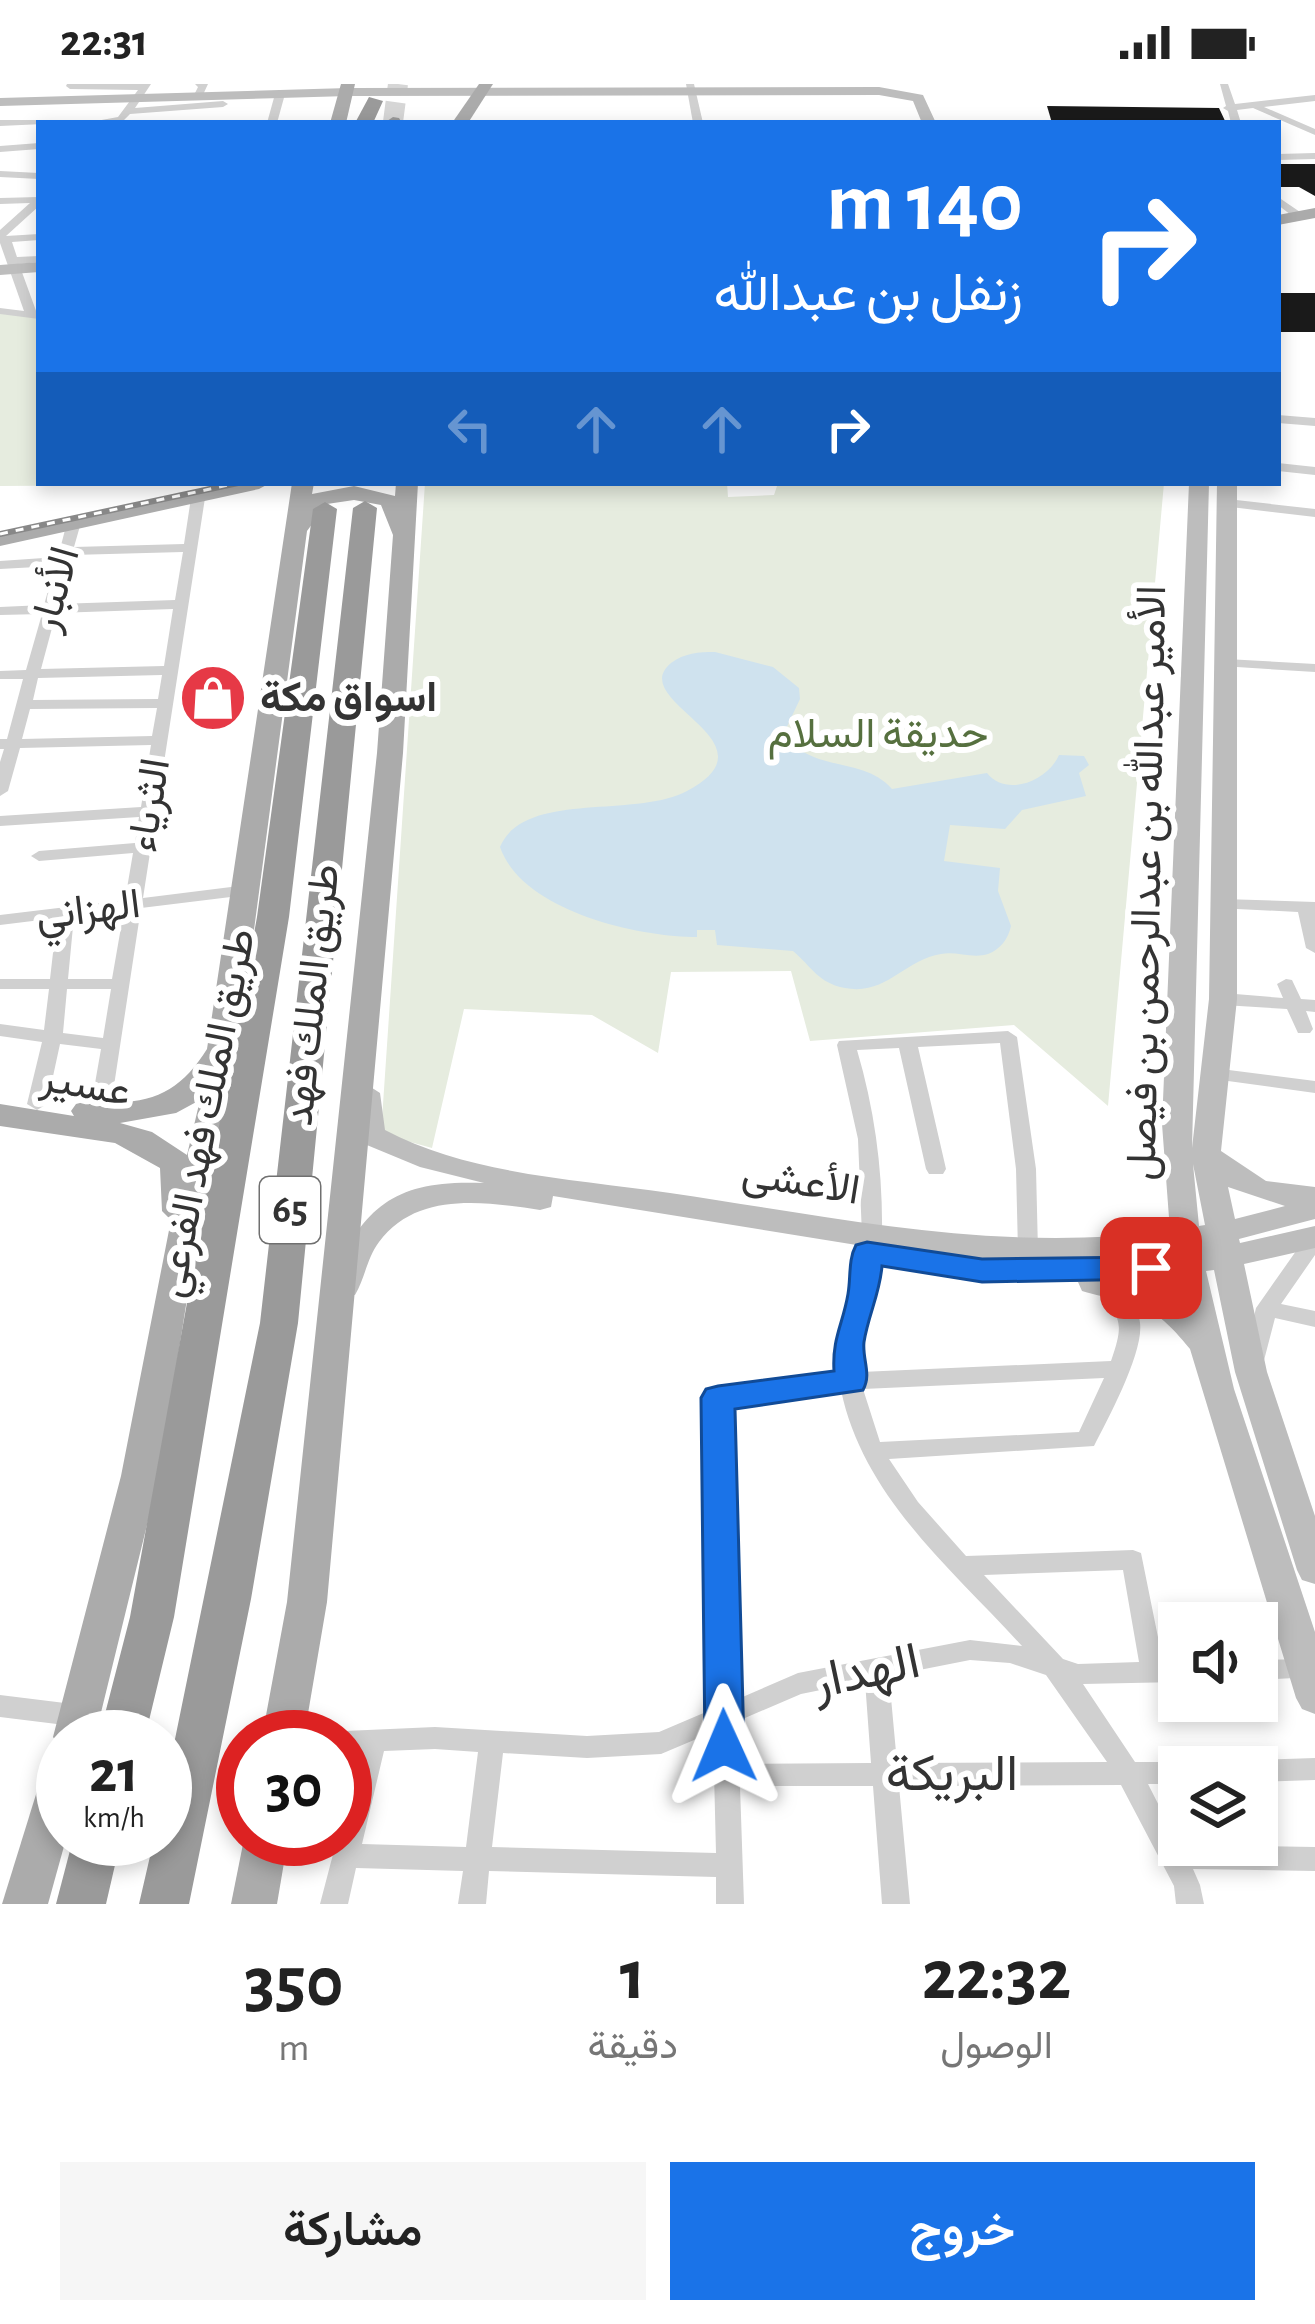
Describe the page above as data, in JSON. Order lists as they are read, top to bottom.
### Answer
{
  "streets": {
    "highway": ["طريق الملك فهد", "65"],
    "main road": ["عسير", "طريق الملك فهد الفرعي"],
    "street": [
      "الأنبار",
      "الثرياء",
      "الأمير عبدالله بن عبدالرحمن بن فيصل",
      "الهزاني",
      "الأعشى",
      "الهدار",
      "البريكة"
    ]
  },
  "crossings": [
    ["الثرياء", "الهزاني"],
    ["الثرياء", "عسير"],
    ["الأمير عبدالله بن عبدالرحمن بن فيصل", "الأعشى"],
    ["الهزاني", "طريق الملك فهد الفرعي"],
    ["طريق الملك فهد", "طريق الملك فهد الفرعي"],
    ["عسير", "طريق الملك فهد الفرعي"]
  ],
  "parks": ["حديقة السلام"],
  "places": {
    "shop": ["اسواق مكة"]
  },
  "page": {
    "status": "22:31",
    "turn": ["140 m", "زنفل بن عبدالله"],
    "speed": "21 km/h",
    "limit": "30",
    "eta": [
      "22:32",
      "الوصول",
      "1",
      "دقيقة",
      "350",
      "m"
    ],
    "buttons": ["خروج", "مشاركة"]
  }
}
